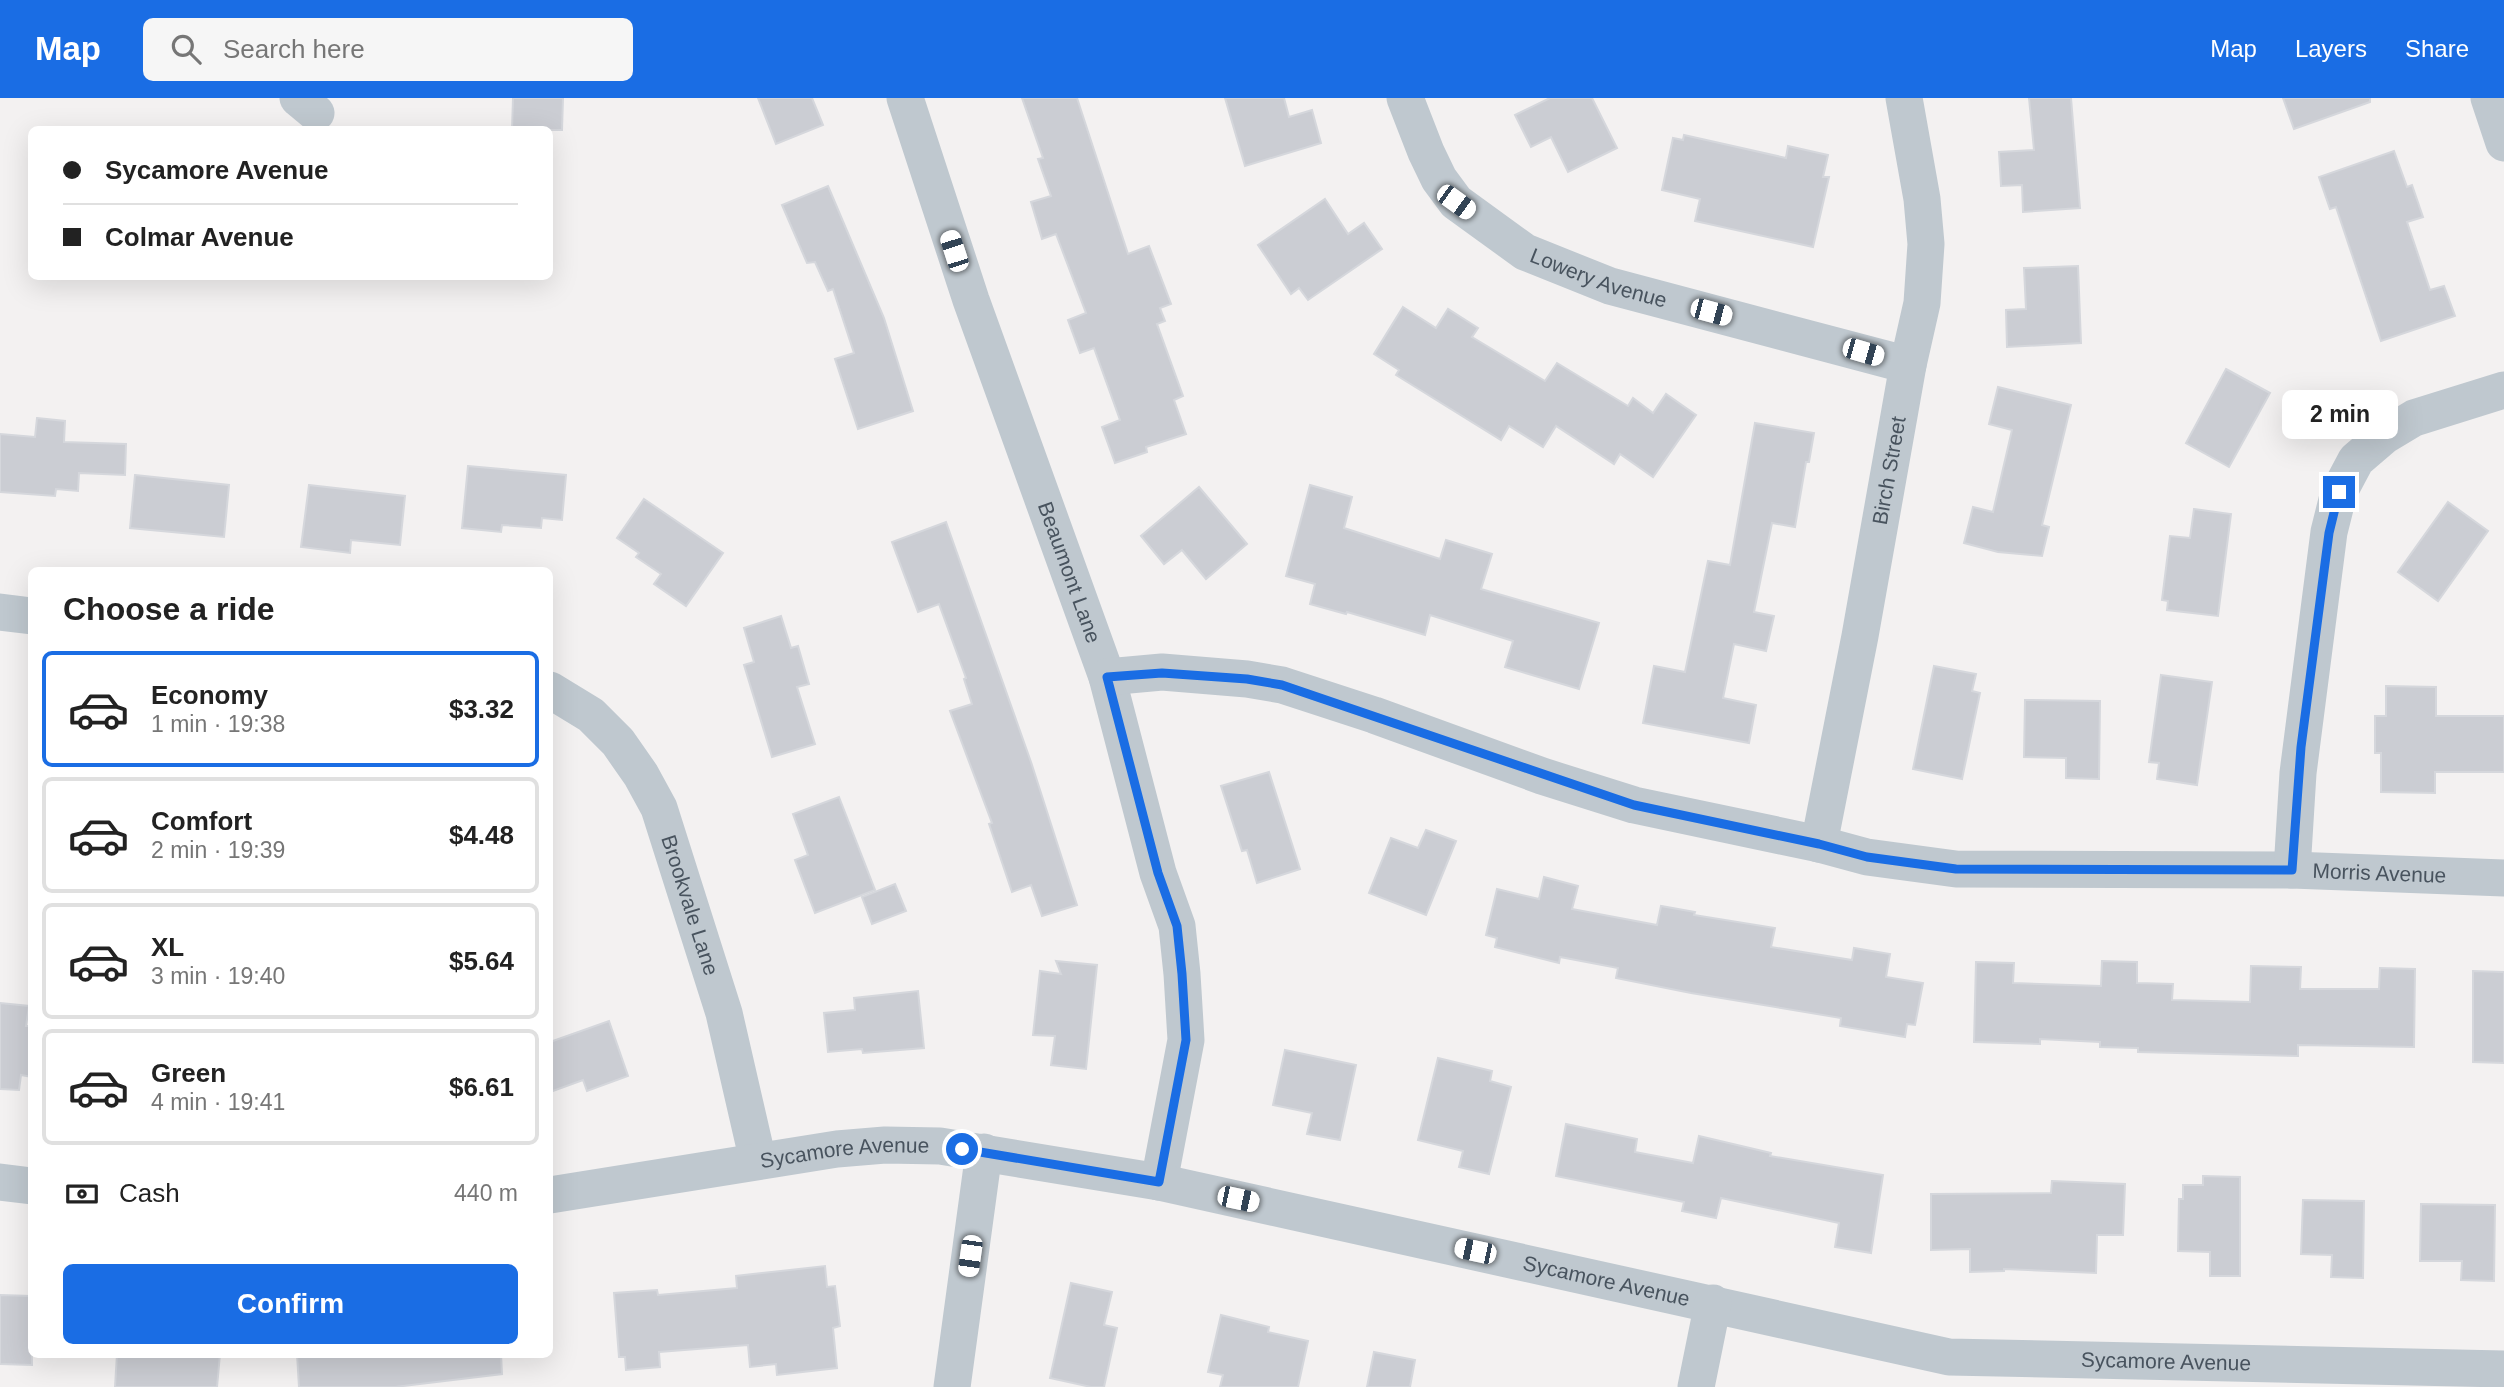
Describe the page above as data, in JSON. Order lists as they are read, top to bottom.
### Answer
{
  "streets": {
    "street": [
      "Lowery Avenue",
      "Birch Street",
      "Beaumont Lane",
      "Morris Avenue",
      "Brookvale Lane",
      "Sycamore Avenue"
    ]
  },
  "crossings": [
    ["Lowery Avenue", "Birch Street"],
    ["Birch Street", "Morris Avenue"],
    ["Beaumont Lane", "Morris Avenue"],
    ["Beaumont Lane", "Sycamore Avenue"],
    ["Brookvale Lane", "Sycamore Avenue"]
  ],
  "page": {
    "header": "Map",
    "search": "Search here",
    "nav": ["Map", "Layers", "Share"],
    "banner": ["Sycamore Avenue", "Colmar Avenue"],
    "bubble": "2 min",
    "heading": "Choose a ride",
    "list": [
      {
        "name": "Economy",
        "note": "1 min · 19:38",
        "value": "$3.32"
      },
      {
        "name": "Comfort",
        "note": "2 min · 19:39",
        "value": "$4.48"
      },
      {
        "name": "XL",
        "note": "3 min · 19:40",
        "value": "$5.64"
      },
      {
        "name": "Green",
        "note": "4 min · 19:41",
        "value": "$6.61"
      }
    ],
    "pay": ["Cash", "440 m"],
    "buttons": "Confirm"
  }
}
